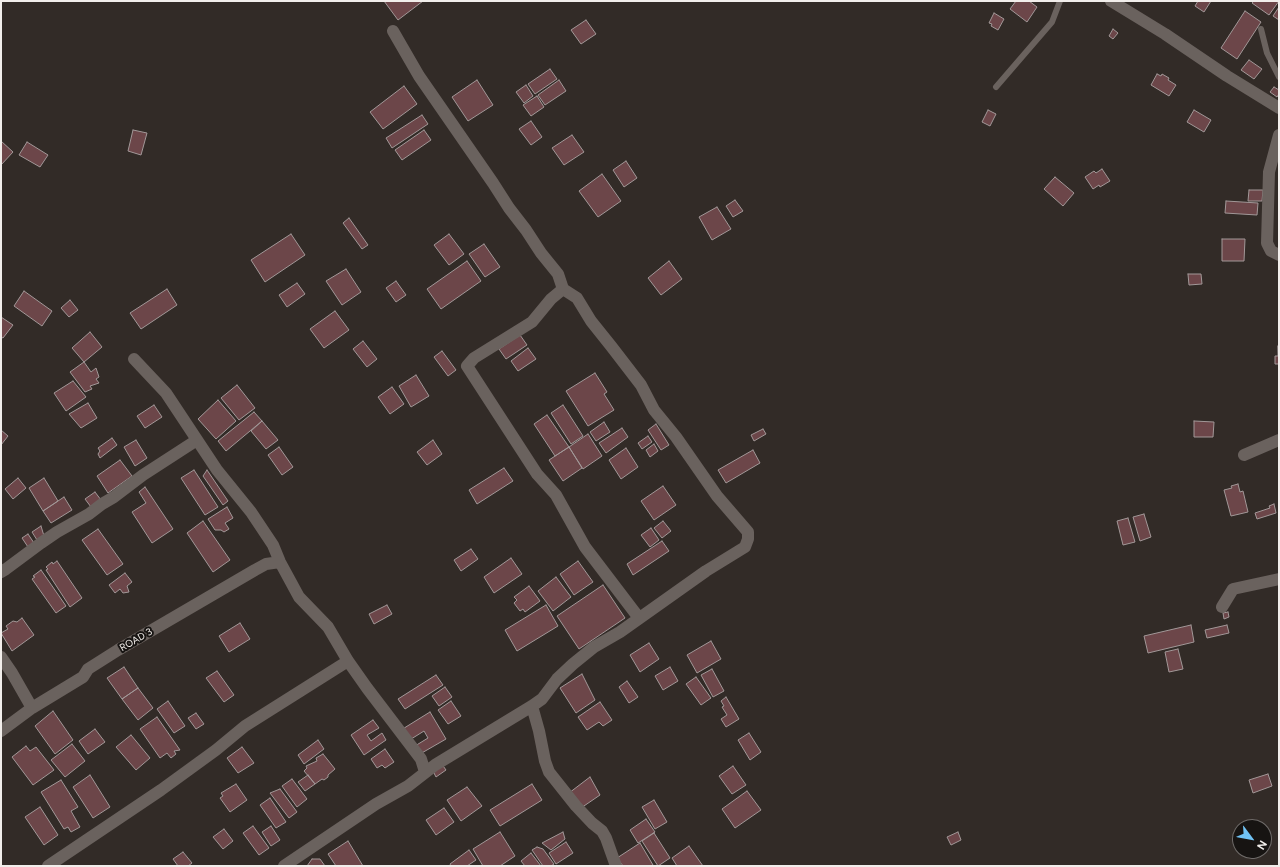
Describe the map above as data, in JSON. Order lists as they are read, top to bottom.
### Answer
{
  "streets": {
    "street": ["ROAD 3"]
  },
  "north": "bottom right"
}
